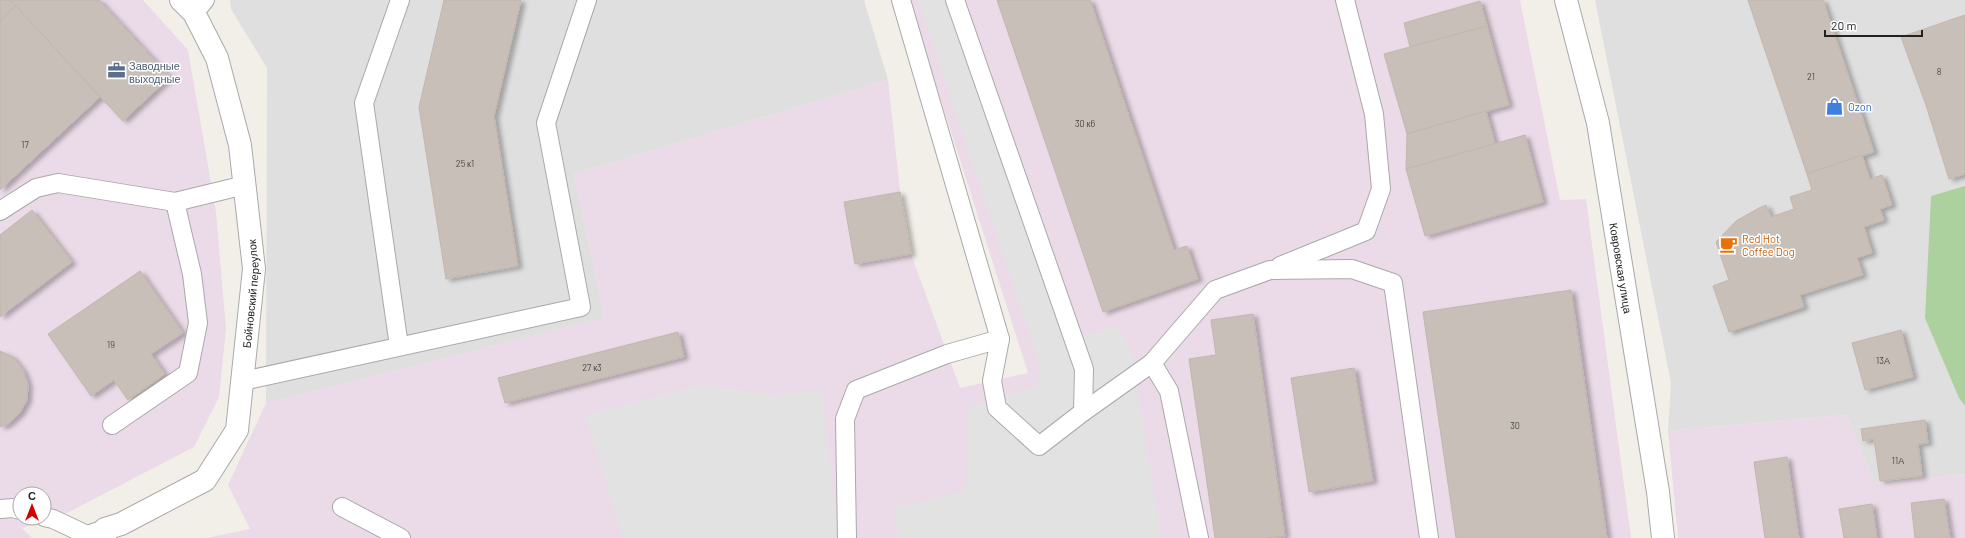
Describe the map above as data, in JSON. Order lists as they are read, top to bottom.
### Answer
{
  "streets": {
    "street": ["Ковровская улица", "Бойновский переулок"]
  },
  "places": {
    "office": ["Заводные выходные"],
    "shop": ["Ozon"],
    "cafe": ["Red Hot Coffee Dog"]
  },
  "house_numbers": [
    "8",
    "21",
    "30 к6",
    "17",
    "25 к1",
    "19",
    "13А",
    "27 к3",
    "30",
    "11А"
  ],
  "scale_bar": "20 m",
  "north": "top"
}
